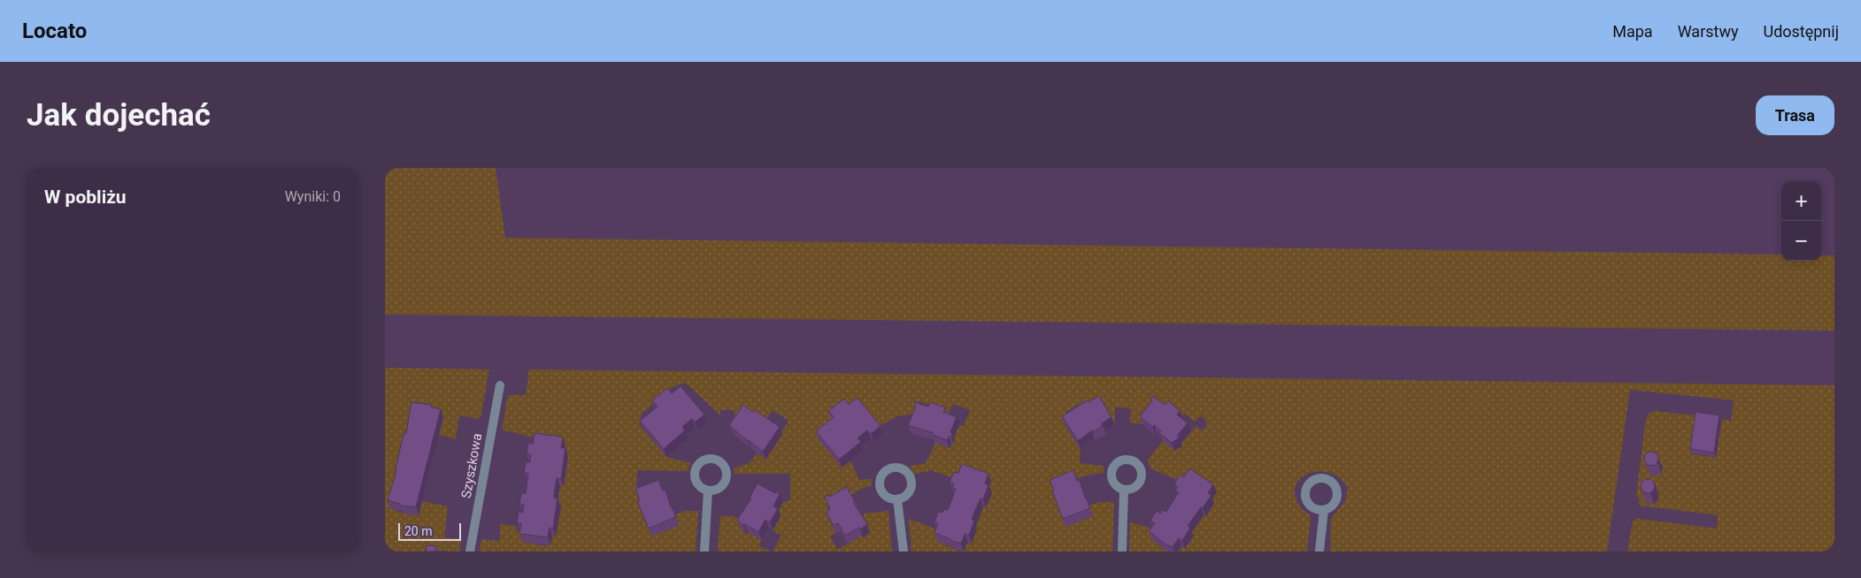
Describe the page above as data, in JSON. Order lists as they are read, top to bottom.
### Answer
{
  "streets": {
    "street": ["Szyszkowa"]
  },
  "scale_bar": "20 m",
  "page": {
    "header": "Locato",
    "nav": ["Mapa", "Warstwy", "Udostępnij"],
    "buttons": "Trasa",
    "title": "Jak dojechać",
    "heading": ["W pobliżu", "Wyniki: 0"],
    "map_buttons": ["+", "−"],
    "scale": "20 m"
  }
}
